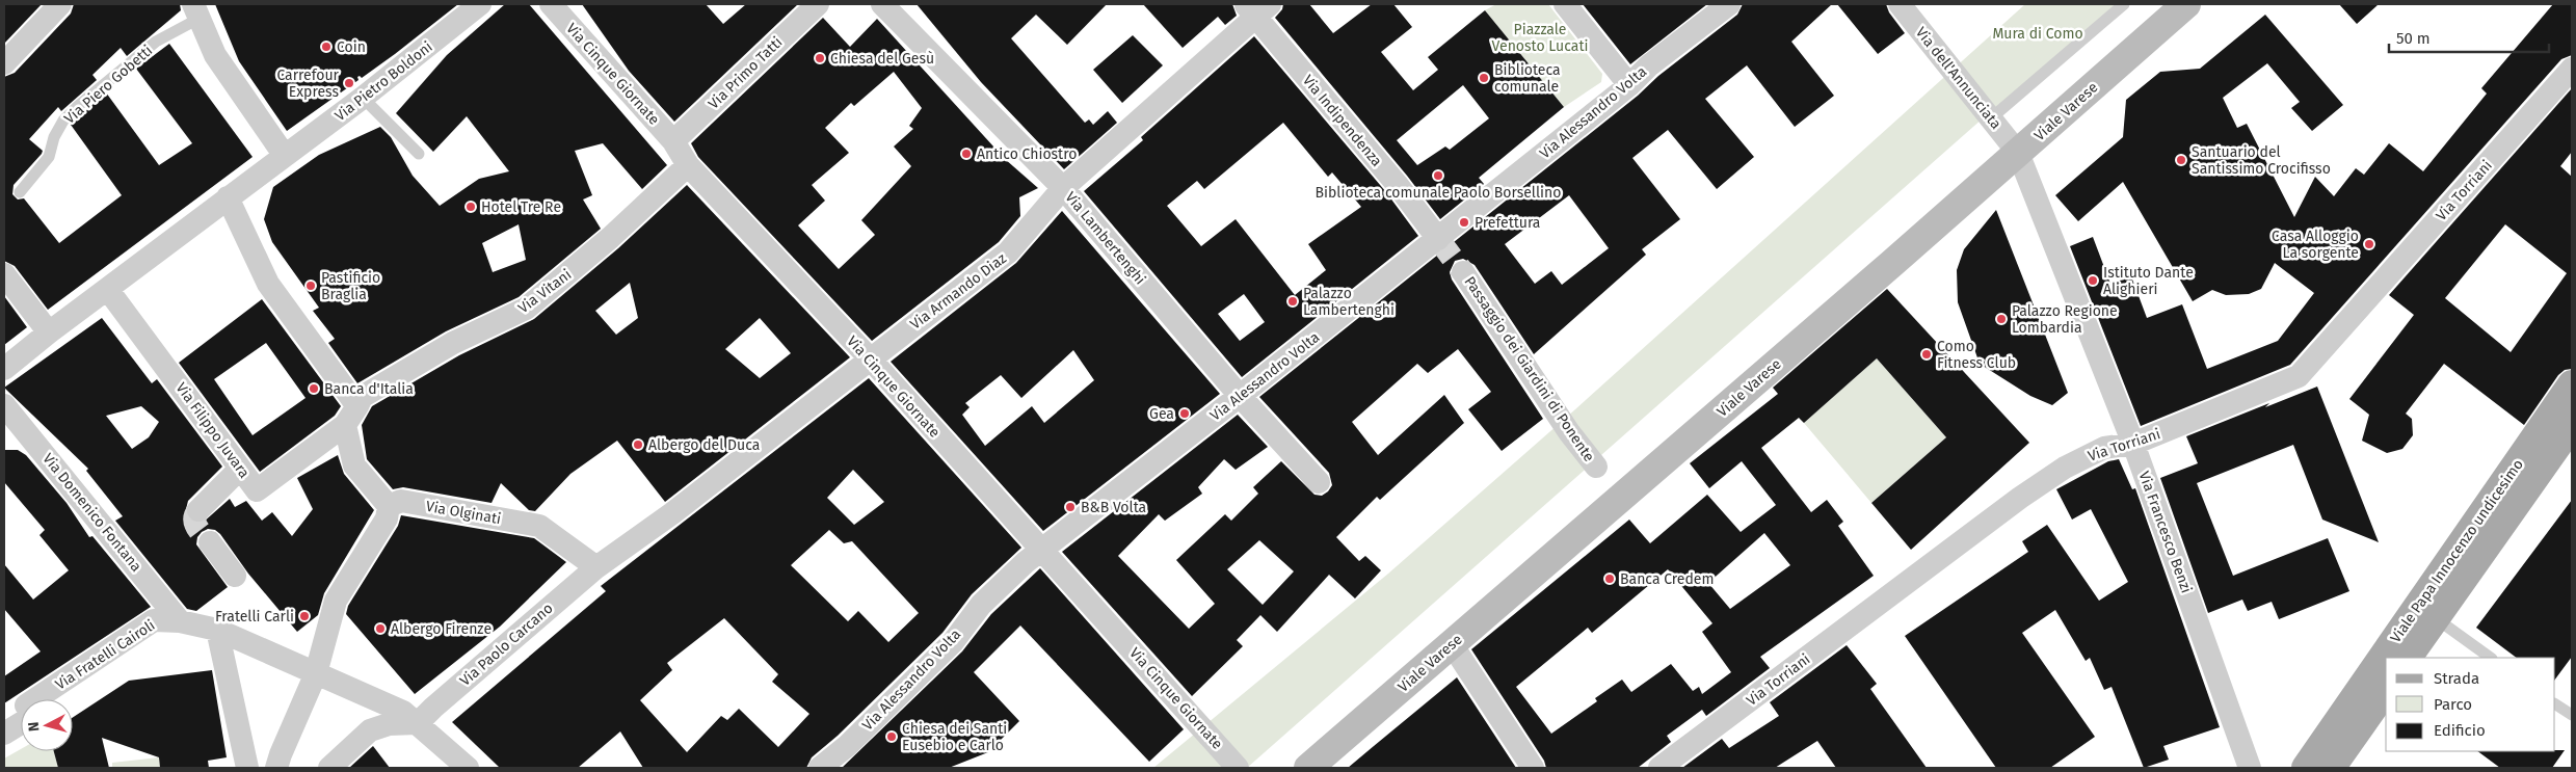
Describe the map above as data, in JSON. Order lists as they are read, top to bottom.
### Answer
{
  "streets": {
    "main road": ["Viale Papa Innocenzo undicesimo"],
    "street": [
      "Via Primo Tatti",
      "Via Cinque Giornate",
      "Via dell'Annunciata",
      "Via Pietro Boldoni",
      "Viale Varese",
      "Via Alessandro Volta",
      "Via Indipendenza",
      "Via Torriani",
      "Via Lambertenghi",
      "Via Vitani",
      "Via Armando Diaz",
      "Passaggio dei Giardini di Ponente",
      "Via Filippo Juvara",
      "Via Domenico Fontana",
      "Via Olginati",
      "Via Francesco Benzi",
      "Via Paolo Carcano",
      "Via Fratelli Cairoli"
    ],
    "lane": ["Via Piero Gobetti"]
  },
  "crossings": [
    ["Via Primo Tatti", "Via Cinque Giornate"],
    ["Via Cinque Giornate", "Via Alessandro Volta"],
    ["Via Cinque Giornate", "Via Vitani"],
    ["Via Cinque Giornate", "Via Armando Diaz"],
    ["Via dell'Annunciata", "Viale Varese"],
    ["Via dell'Annunciata", "Via Francesco Benzi"],
    ["Via Pietro Boldoni", "Via Filippo Juvara"],
    ["Viale Varese", "Via Francesco Benzi"],
    ["Via Alessandro Volta", "Via Indipendenza"],
    ["Via Alessandro Volta", "Via Lambertenghi"],
    ["Via Indipendenza", "Via Armando Diaz"],
    ["Via Torriani", "Via Francesco Benzi"],
    ["Via Lambertenghi", "Via Armando Diaz"],
    ["Via Vitani", "Via Filippo Juvara"],
    ["Via Armando Diaz", "Via Paolo Carcano"],
    ["Via Domenico Fontana", "Via Fratelli Cairoli"],
    ["Via Olginati", "Via Paolo Carcano"]
  ],
  "parks": ["Piazzale Venosto Lucati", "Mura di Como"],
  "places": [
    "Coin",
    "Chiesa del Gesù",
    "Biblioteca comunale",
    "Carrefour Express",
    "Antico Chiostro",
    "Santuario del Santissimo Crocifisso",
    "Biblioteca comunale Paolo Borsellino",
    "Hotel Tre Re",
    "Prefettura",
    "Casa Alloggio La sorgente",
    "Istituto Dante Alighieri",
    "Pastificio Braglia",
    "Palazzo Lambertenghi",
    "Palazzo Regione Lombardia",
    "Como Fitness Club",
    "Banca d'Italia",
    "Gea",
    "Albergo del Duca",
    "B&B Volta",
    "Banca Credem",
    "Fratelli Carli",
    "Albergo Firenze",
    "Chiesa dei Santi Eusebio e Carlo"
  ],
  "legend": ["Strada", "Parco", "Edificio"],
  "scale_bar": "50 m",
  "north": "left"
}
